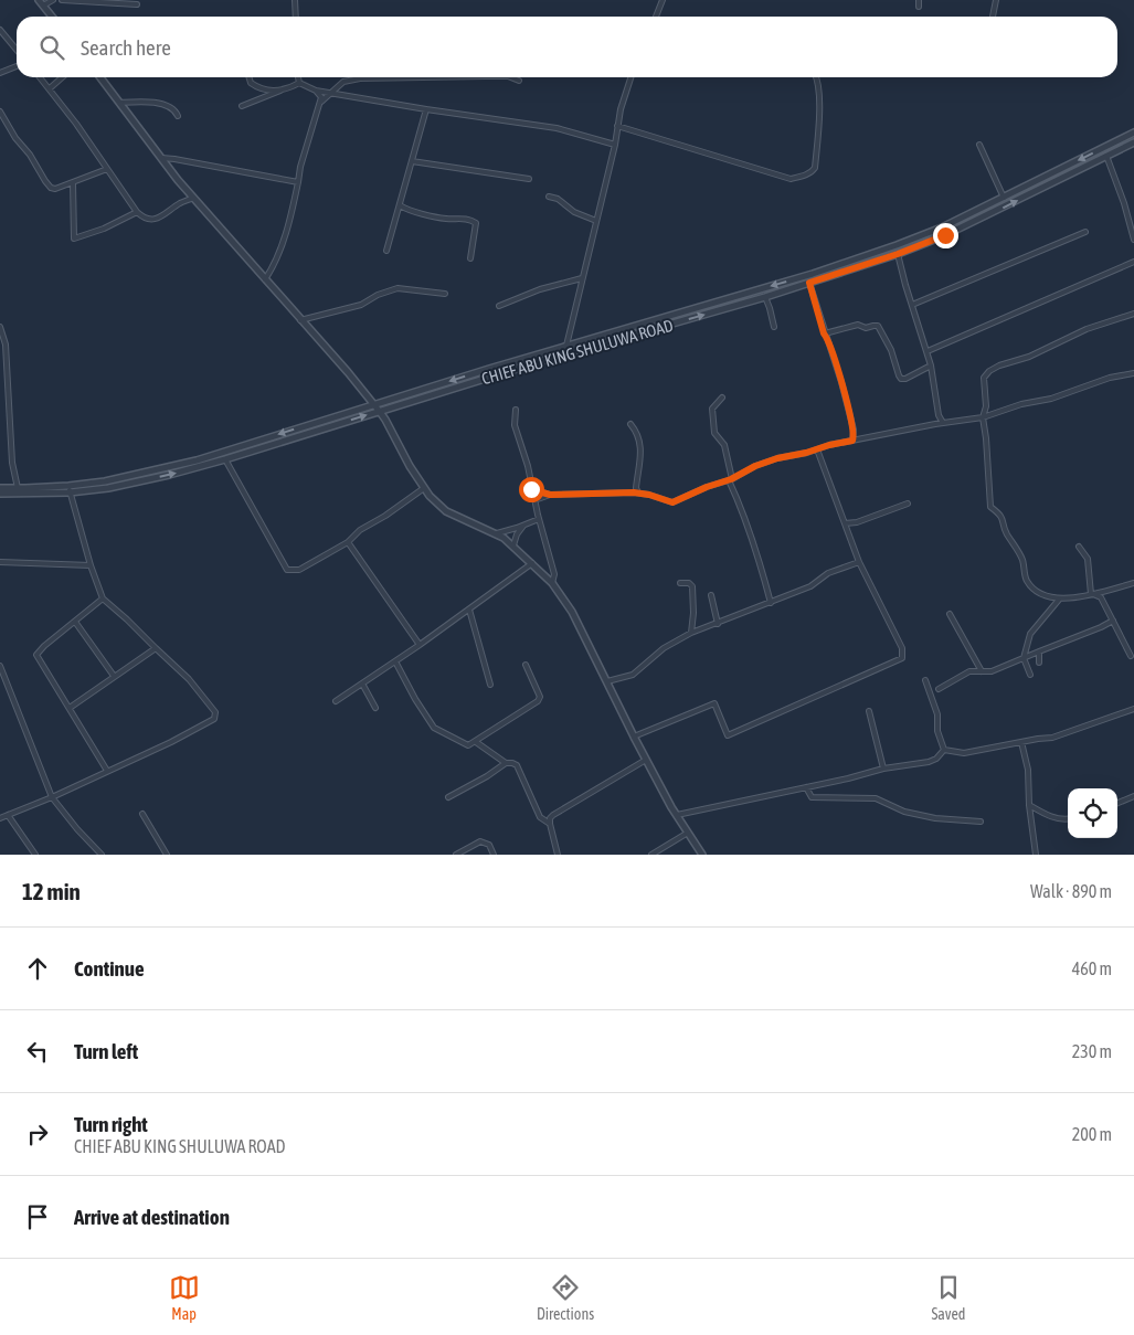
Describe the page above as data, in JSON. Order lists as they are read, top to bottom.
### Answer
{
  "streets": {
    "street": ["CHIEF ABU KING SHULUWA ROAD"]
  },
  "page": {
    "search": "Search here",
    "heading": ["12 min", "Walk · 890 m"],
    "list": [
      ["Continue", "460 m"],
      ["Turn left", "230 m"],
      ["Turn right", "CHIEF ABU KING SHULUWA ROAD", "200 m"],
      "Arrive at destination"
    ],
    "nav": ["Map", "Directions", "Saved"]
  }
}
